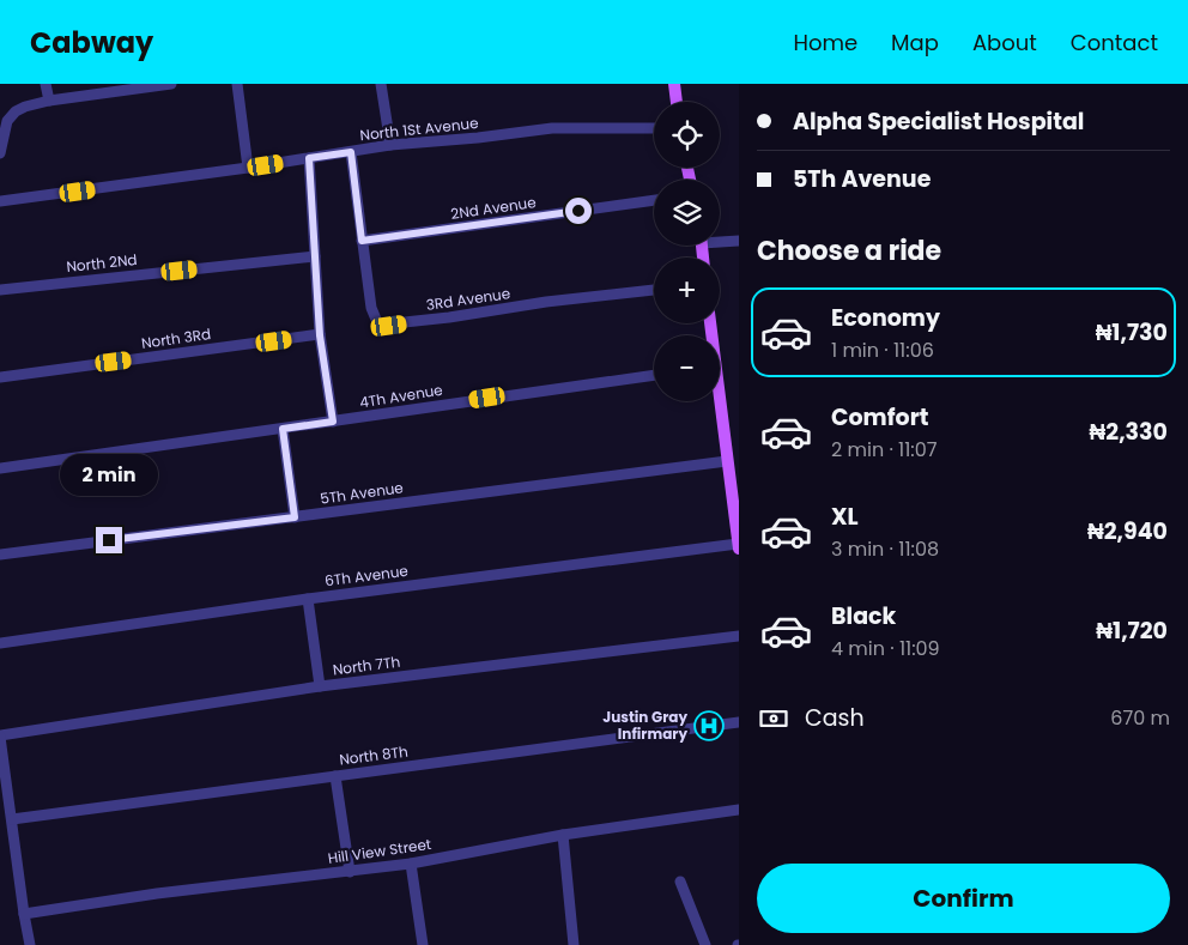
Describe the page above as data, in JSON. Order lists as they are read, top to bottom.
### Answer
{
  "streets": {
    "street": [
      "North 1St Avenue",
      "2Nd Avenue",
      "North 2Nd",
      "3Rd Avenue",
      "North 3Rd",
      "4Th Avenue",
      "5Th Avenue",
      "6Th Avenue",
      "North 7Th",
      "North 8Th",
      "Hill View Street"
    ]
  },
  "crossings": [
    ["North 1St Avenue", "3Rd Avenue"],
    ["2Nd Avenue", "3Rd Avenue"]
  ],
  "places": {
    "hospital": ["Justin Gray Infirmary"]
  },
  "page": {
    "header": "Cabway",
    "nav": [
      "Home",
      "Map",
      "About",
      "Contact"
    ],
    "banner": ["Alpha Specialist Hospital", "5Th Avenue"],
    "map_buttons": ["+", "−"],
    "heading": "Choose a ride",
    "list": [
      {
        "name": "Economy",
        "note": "1 min · 11:06",
        "value": "₦1,730"
      },
      {
        "name": "Comfort",
        "note": "2 min · 11:07",
        "value": "₦2,330"
      },
      {
        "name": "XL",
        "note": "3 min · 11:08",
        "value": "₦2,940"
      },
      {
        "name": "Black",
        "note": "4 min · 11:09",
        "value": "₦1,720"
      }
    ],
    "bubble": "2 min",
    "pay": ["Cash", "670 m"],
    "buttons": "Confirm"
  }
}
